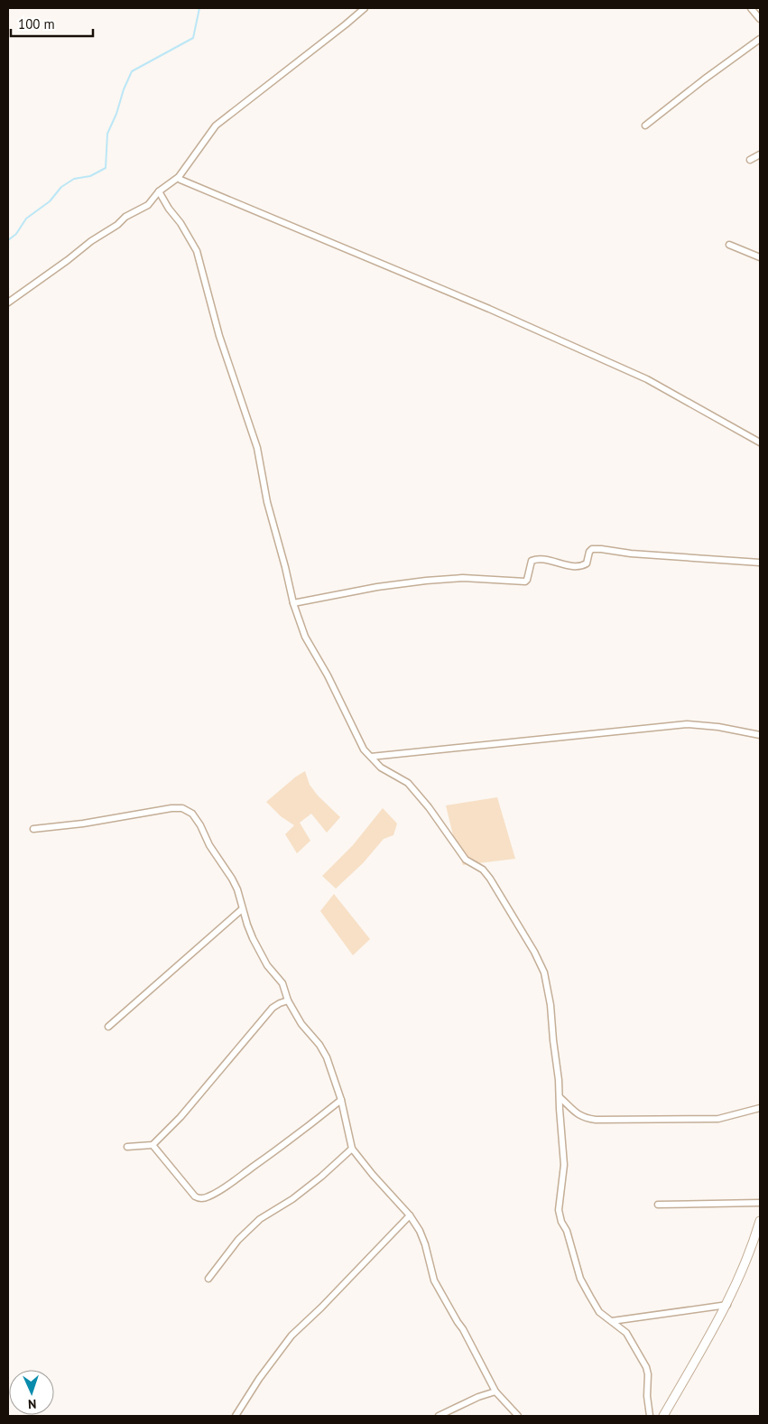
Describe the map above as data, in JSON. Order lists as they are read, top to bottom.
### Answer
{
  "scale_bar": "100 m",
  "north": "bottom"
}
